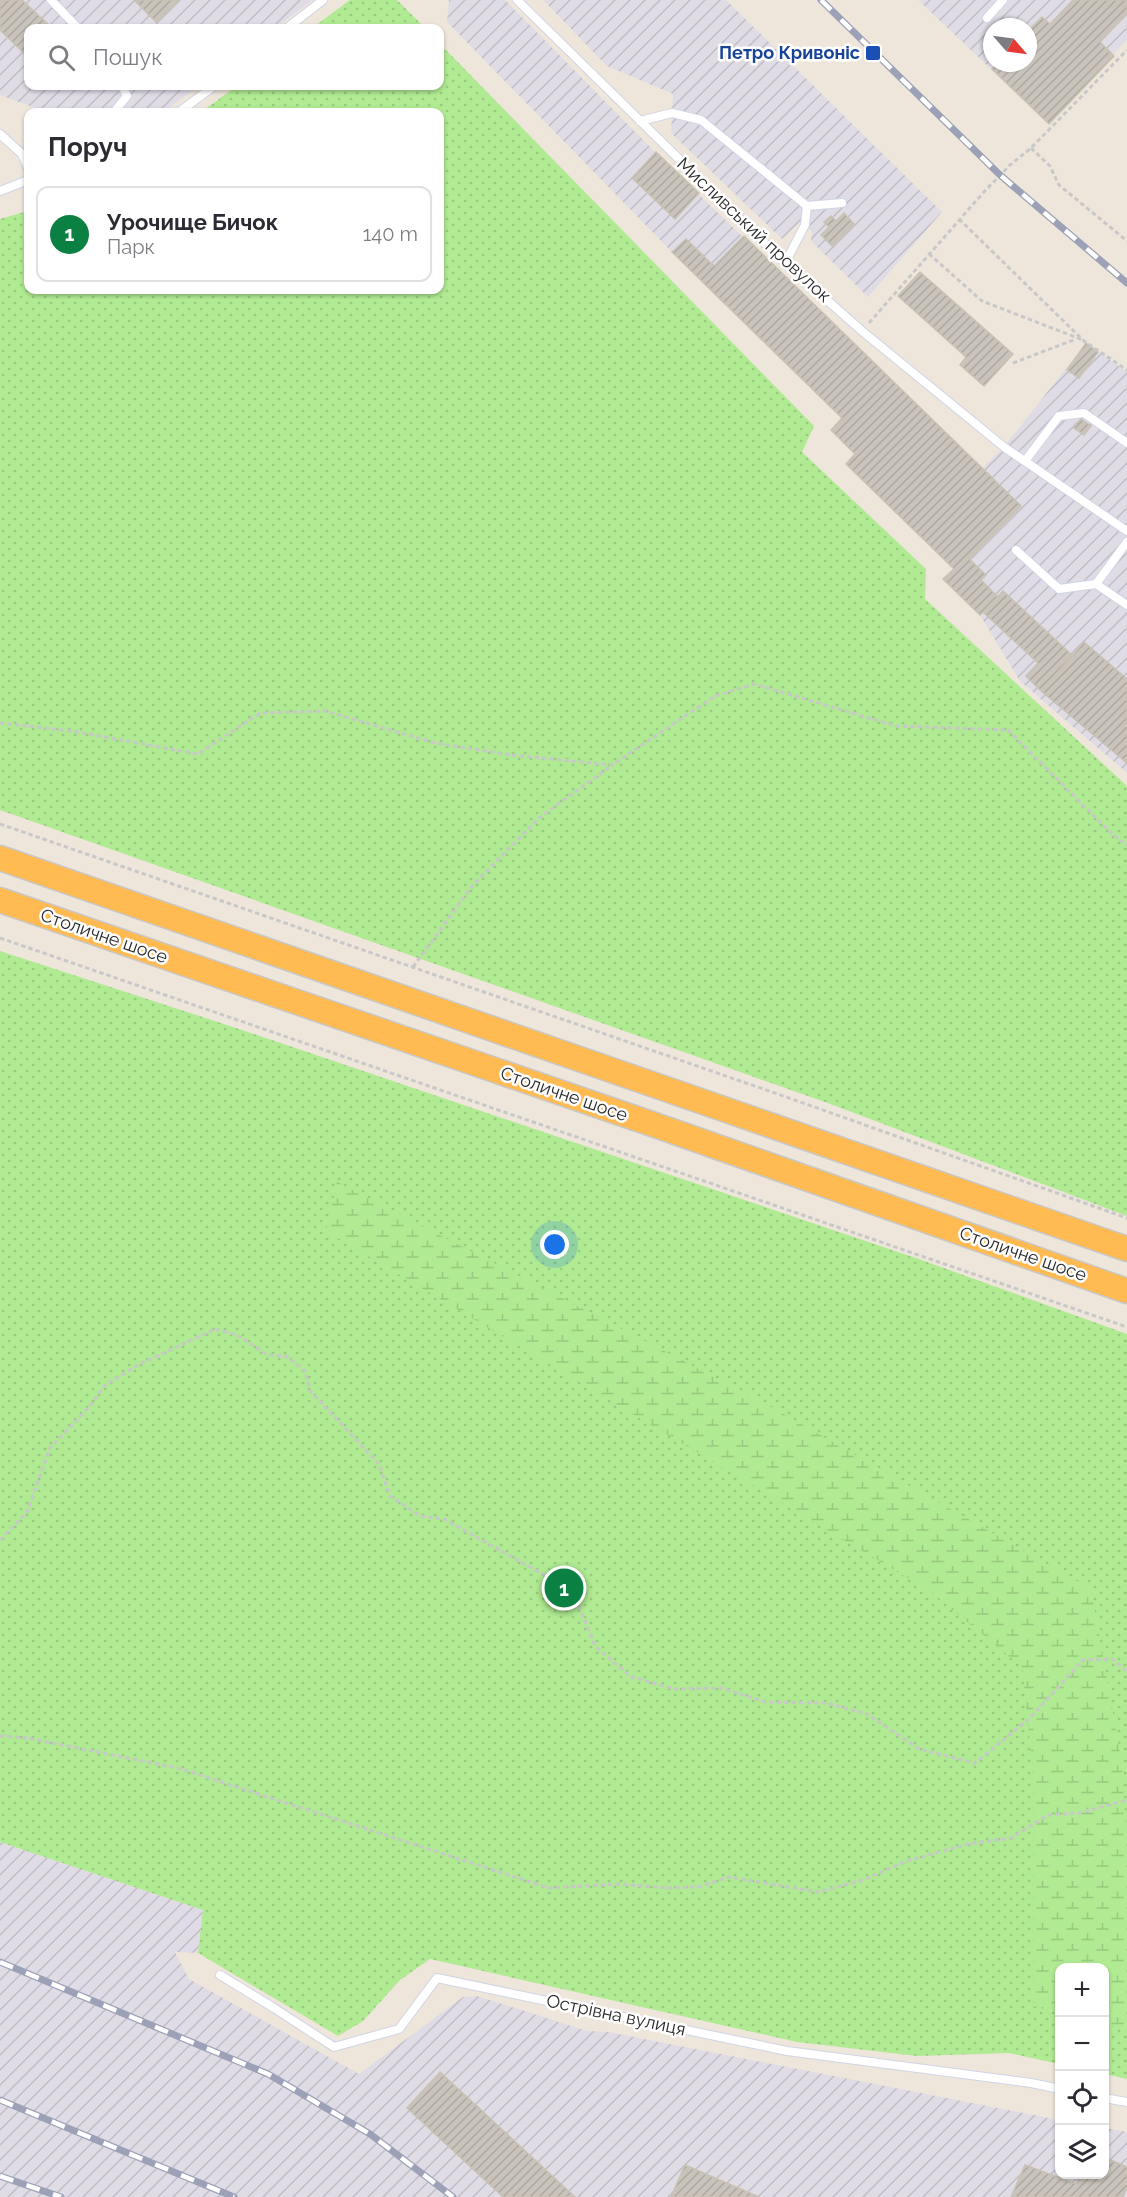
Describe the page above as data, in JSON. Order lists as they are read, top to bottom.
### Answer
{
  "streets": {
    "highway": ["Столичне шосе"],
    "lane": ["Мисливський провулок", "Острівна вулиця"]
  },
  "places": {
    "transit": ["Петро Кривоніс"]
  },
  "north": "bottom right",
  "page": {
    "search": "Пошук",
    "heading": "Поруч",
    "list": [
      {
        "mark": "1",
        "name": "Урочище Бичок",
        "note": "Парк",
        "value": "140 m"
      }
    ],
    "pins": "1",
    "map_buttons": ["+", "−"]
  }
}
